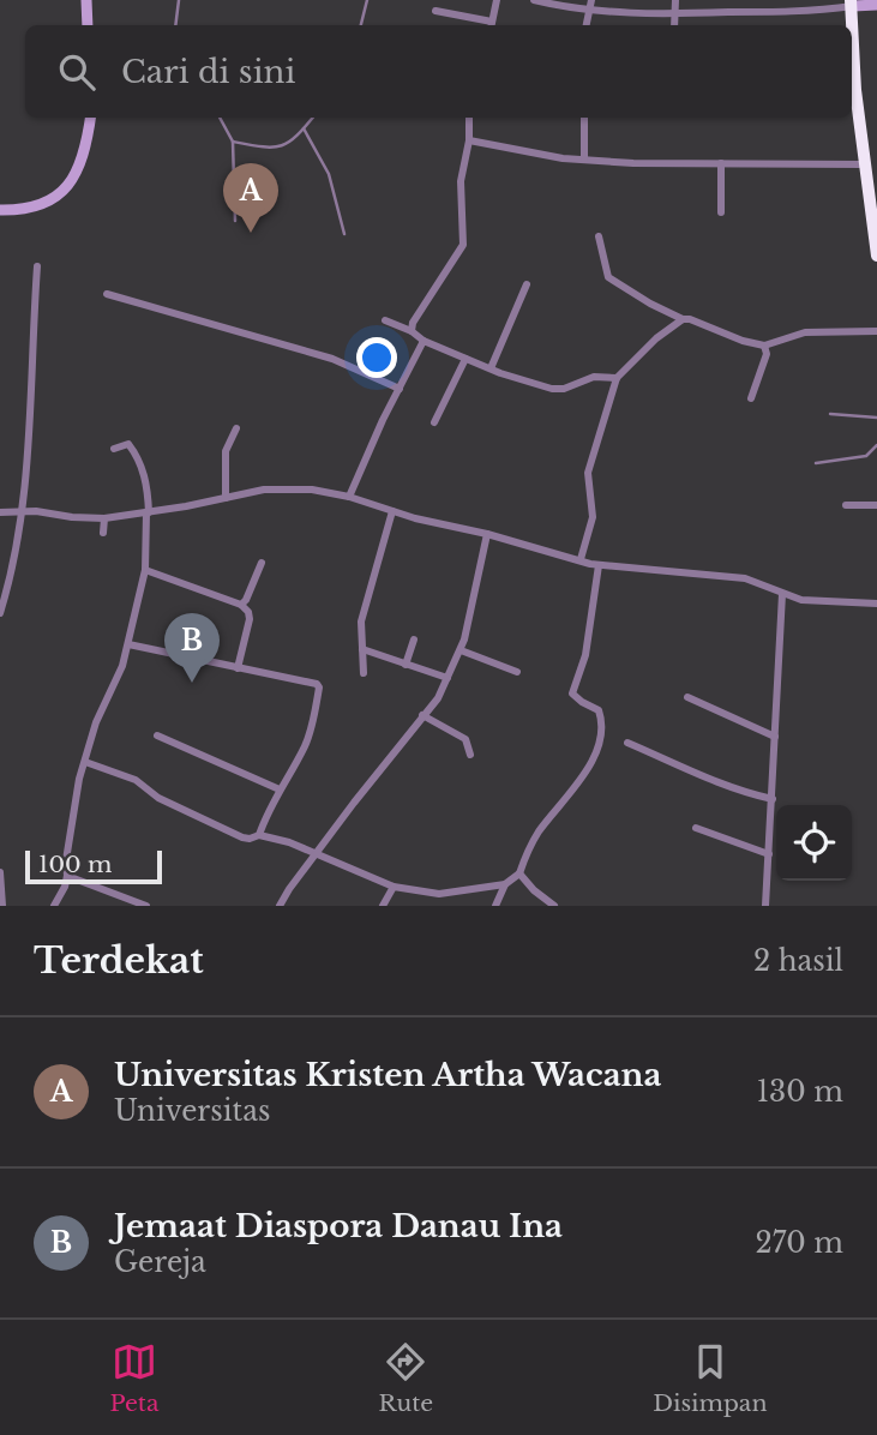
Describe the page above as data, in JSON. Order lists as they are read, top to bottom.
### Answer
{
  "scale_bar": "100 m",
  "page": {
    "search": "Cari di sini",
    "pins": ["A", "B"],
    "scale": "100 m",
    "heading": ["Terdekat", "2 hasil"],
    "list": [
      {
        "mark": "A",
        "name": "Universitas Kristen Artha Wacana",
        "note": "Universitas",
        "value": "130 m"
      },
      {
        "mark": "B",
        "name": "Jemaat Diaspora Danau Ina",
        "note": "Gereja",
        "value": "270 m"
      }
    ],
    "nav": ["Peta", "Rute", "Disimpan"]
  }
}
